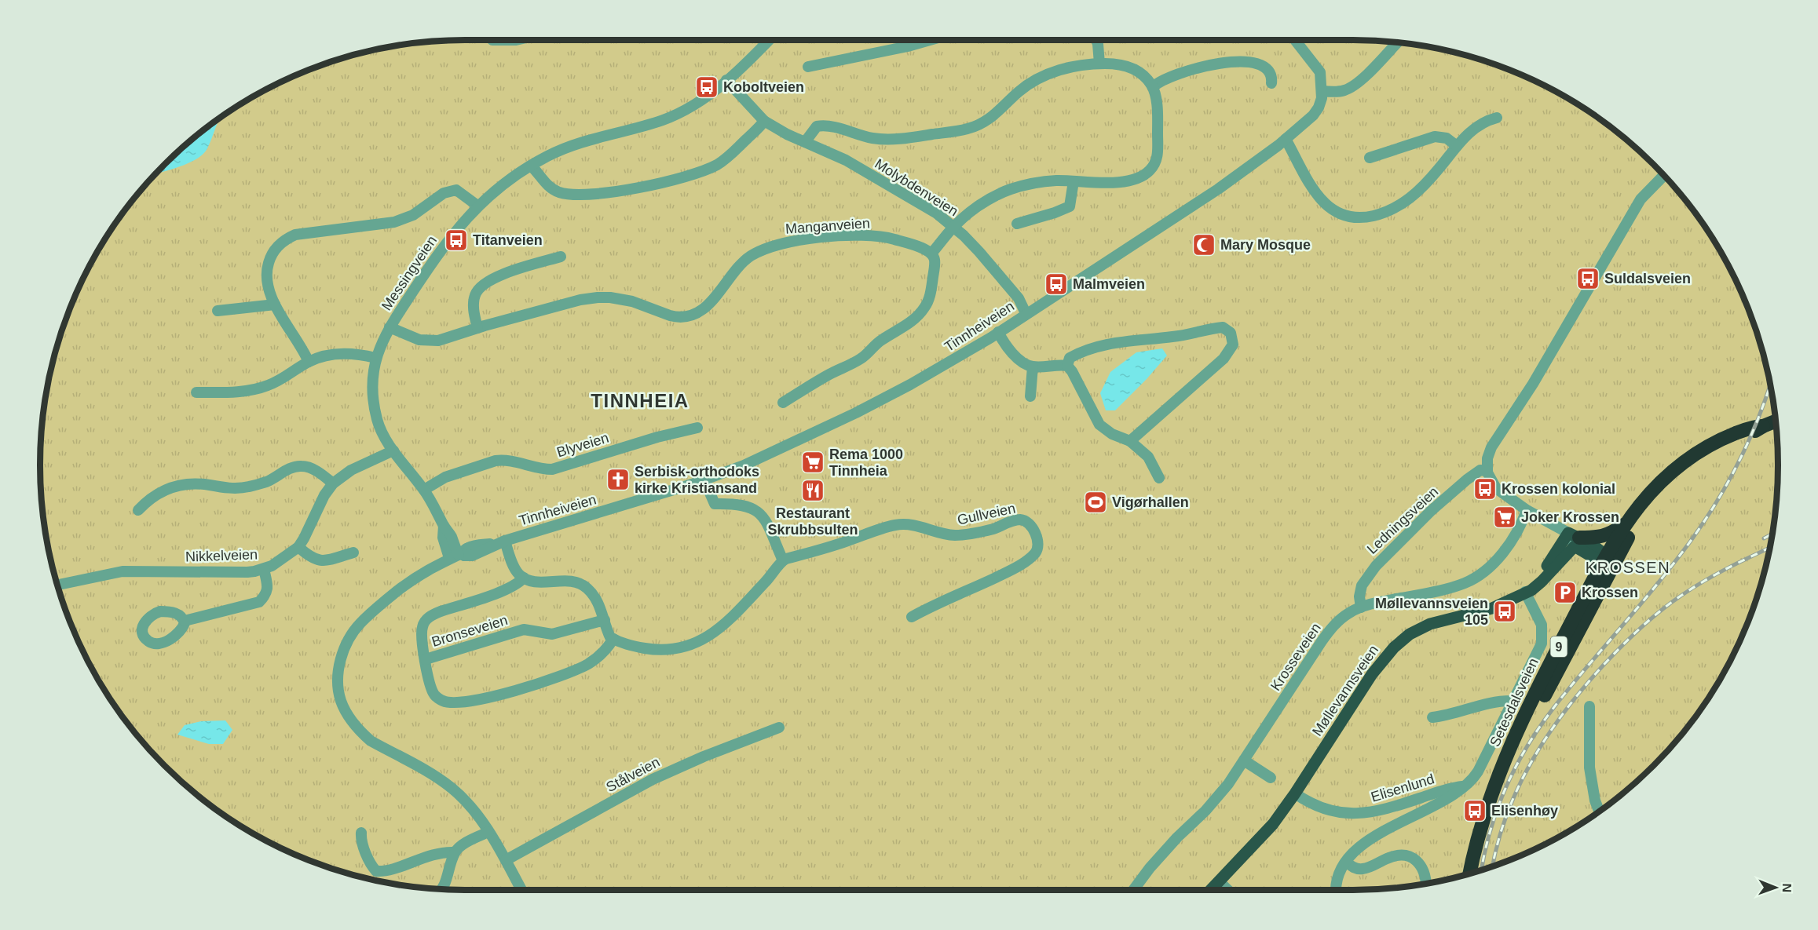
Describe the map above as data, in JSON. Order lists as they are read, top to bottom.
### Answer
{
  "streets": {
    "highway": ["9", "Setesdalsveien"],
    "main road": ["Møllevannsveien"],
    "street": [
      "Molybdenveien",
      "Manganveien",
      "Messingveien",
      "Tinnheiveien",
      "Blyveien",
      "Gullveien",
      "Ledningsveien",
      "Nikkelveien",
      "Bronseveien",
      "Krosseveien",
      "Stålveien",
      "Elisenlund"
    ]
  },
  "crossings": [
    ["Molybdenveien", "Messingveien"],
    ["Molybdenveien", "Tinnheiveien"],
    ["Manganveien", "Messingveien"],
    ["Messingveien", "Tinnheiveien"],
    ["Messingveien", "Blyveien"],
    ["Messingveien", "Nikkelveien"],
    ["Tinnheiveien", "Stålveien"],
    ["Ledningsveien", "Krosseveien"],
    ["9", "Møllevannsveien"],
    ["9", "Setesdalsveien"],
    ["Møllevannsveien", "Elisenlund"]
  ],
  "districts": ["TINNHEIA", "KROSSEN"],
  "places": {
    "bus stop": [
      "Koboltveien",
      "Titanveien",
      "Suldalsveien",
      "Malmveien",
      "Krossen kolonial",
      "Møllevannsveien 105",
      "Elisenhøy"
    ],
    "mosque": ["Mary Mosque"],
    "supermarket": ["Rema 1000 Tinnheia", "Joker Krossen"],
    "church": ["Serbisk-orthodoks kirke Kristiansand"],
    "restaurant": ["Restaurant Skrubbsulten"],
    "sports": ["Vigørhallen"],
    "parking": ["Krossen"]
  },
  "north": "right"
}
